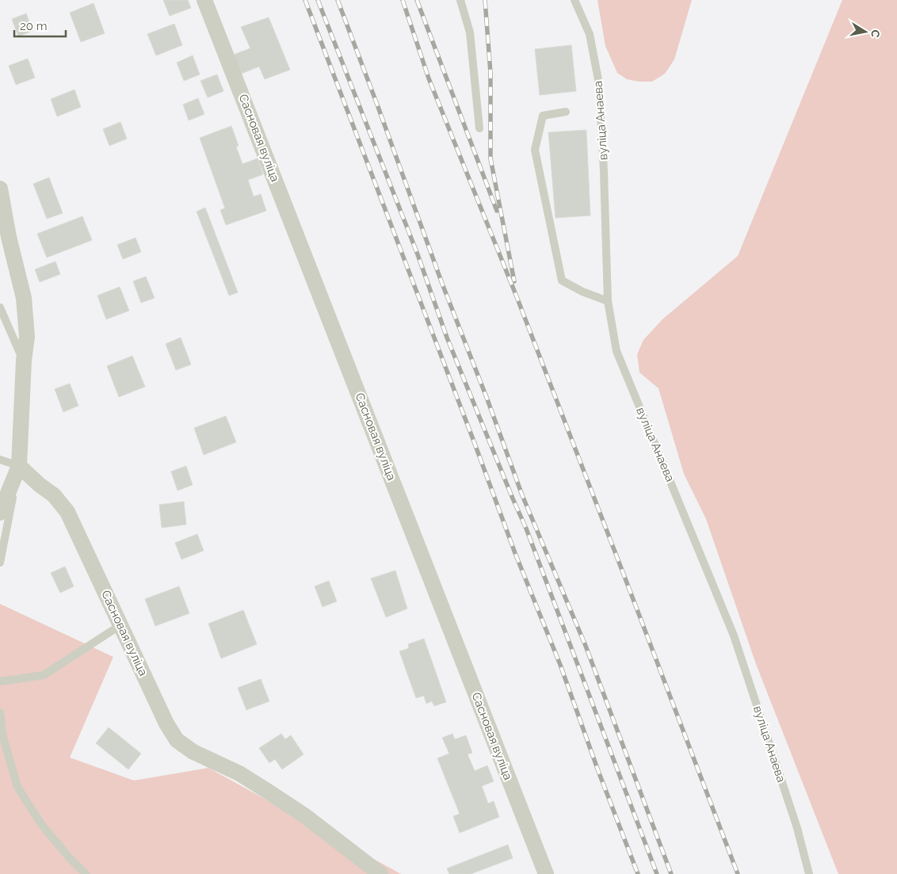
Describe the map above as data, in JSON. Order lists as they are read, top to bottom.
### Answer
{
  "streets": {
    "street": ["Сасновая вуліца"],
    "lane": ["вуліца Анаева"]
  },
  "scale_bar": "20 m",
  "north": "right"
}
